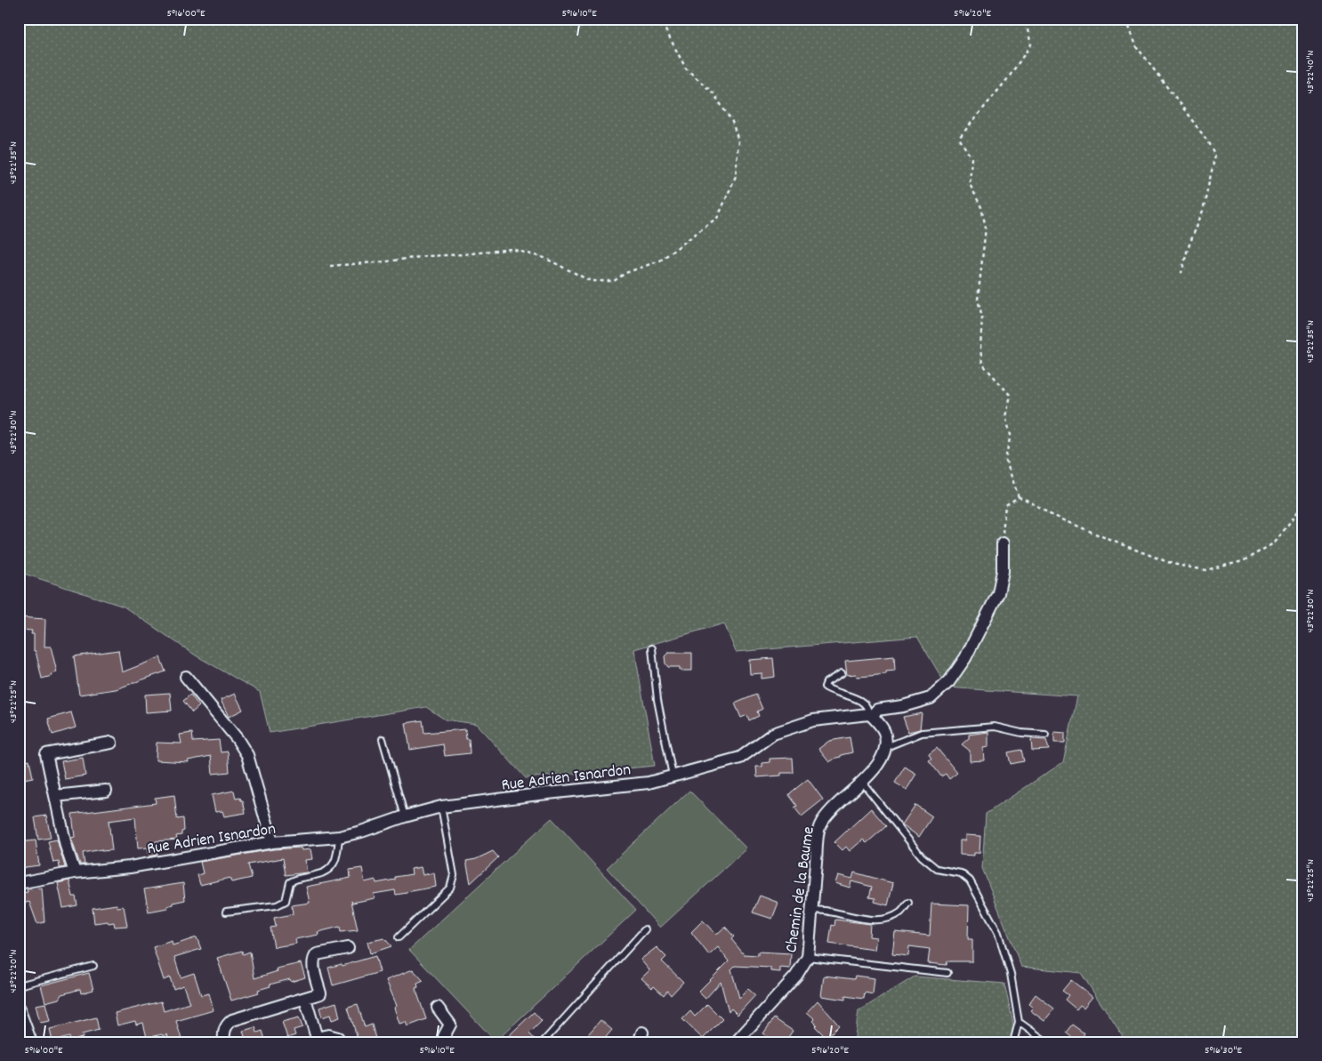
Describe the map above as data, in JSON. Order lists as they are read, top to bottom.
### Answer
{
  "streets": {
    "street": ["Rue Adrien Isnardon", "Chemin de la Baume"]
  },
  "coordinates": [
    "5°16'00\"E",
    "5°16'10\"E",
    "5°16'20\"E",
    "43°22'40\"N",
    "43°22'35\"N",
    "43°22'30\"N",
    "43°22'25\"N",
    "43°22'20\"N",
    "5°16'30\"E"
  ]
}
